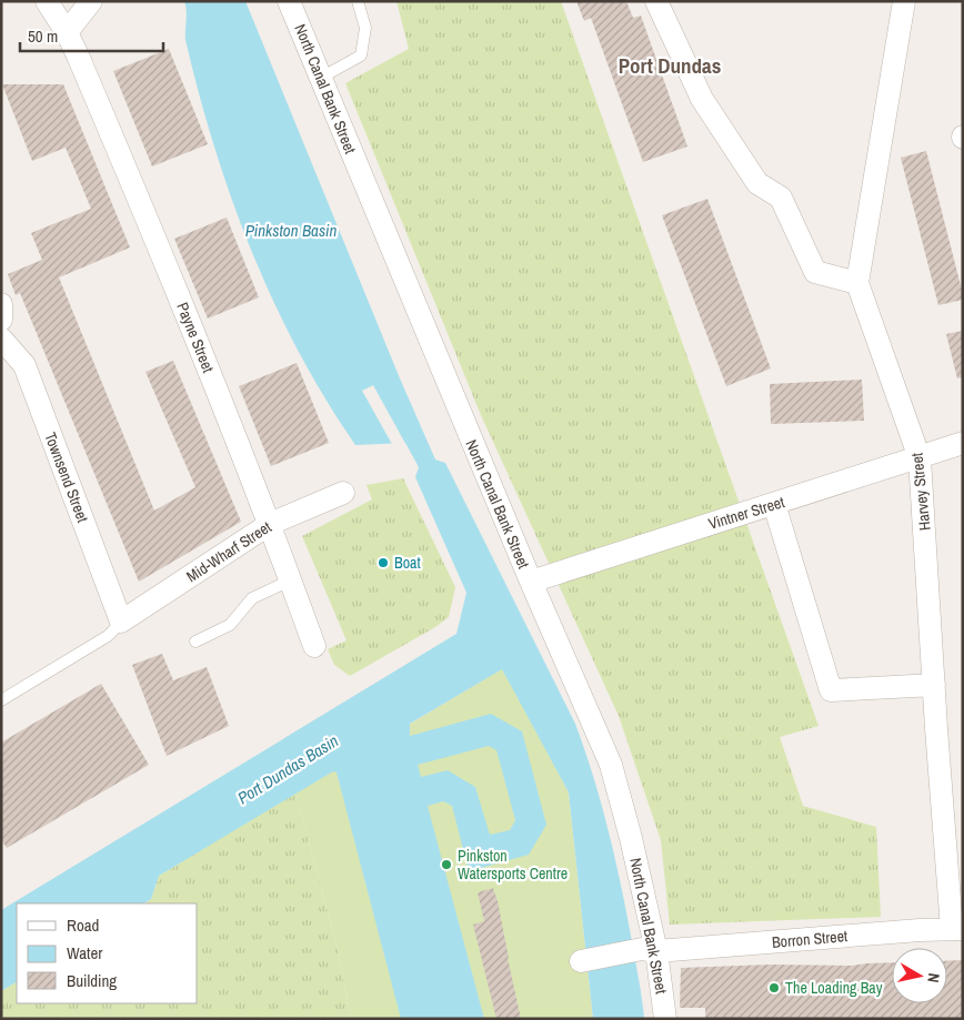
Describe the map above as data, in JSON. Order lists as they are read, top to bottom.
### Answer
{
  "streets": {
    "street": [
      "North Canal Bank Street",
      "Payne Street",
      "Townsend Street",
      "Harvey Street",
      "Vintner Street",
      "Mid-Wharf Street",
      "Borron Street"
    ]
  },
  "crossings": [
    ["North Canal Bank Street", "Vintner Street"],
    ["North Canal Bank Street", "Borron Street"],
    ["Payne Street", "Mid-Wharf Street"],
    ["Townsend Street", "Mid-Wharf Street"],
    ["Harvey Street", "Vintner Street"],
    ["Harvey Street", "Borron Street"]
  ],
  "districts": ["Port Dundas"],
  "water": ["Pinkston Basin", "Port Dundas Basin"],
  "places": ["Boat", "Pinkston Watersports Centre", "The Loading Bay"],
  "legend": ["Road", "Water", "Building"],
  "scale_bar": "50 m",
  "north": "right"
}
